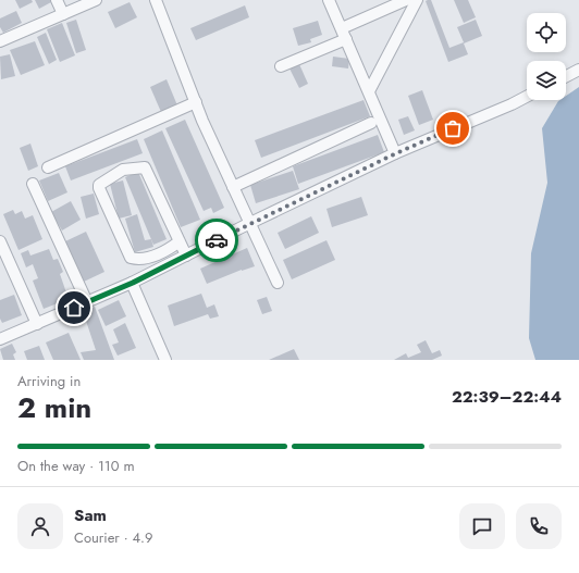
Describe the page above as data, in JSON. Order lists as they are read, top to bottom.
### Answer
{
  "page": {
    "heading": ["2 min", "Arriving in", "22:39–22:44"],
    "panel": ["Sam", "Courier · 4.9"],
    "bar": "On the way · 110 m"
  }
}
